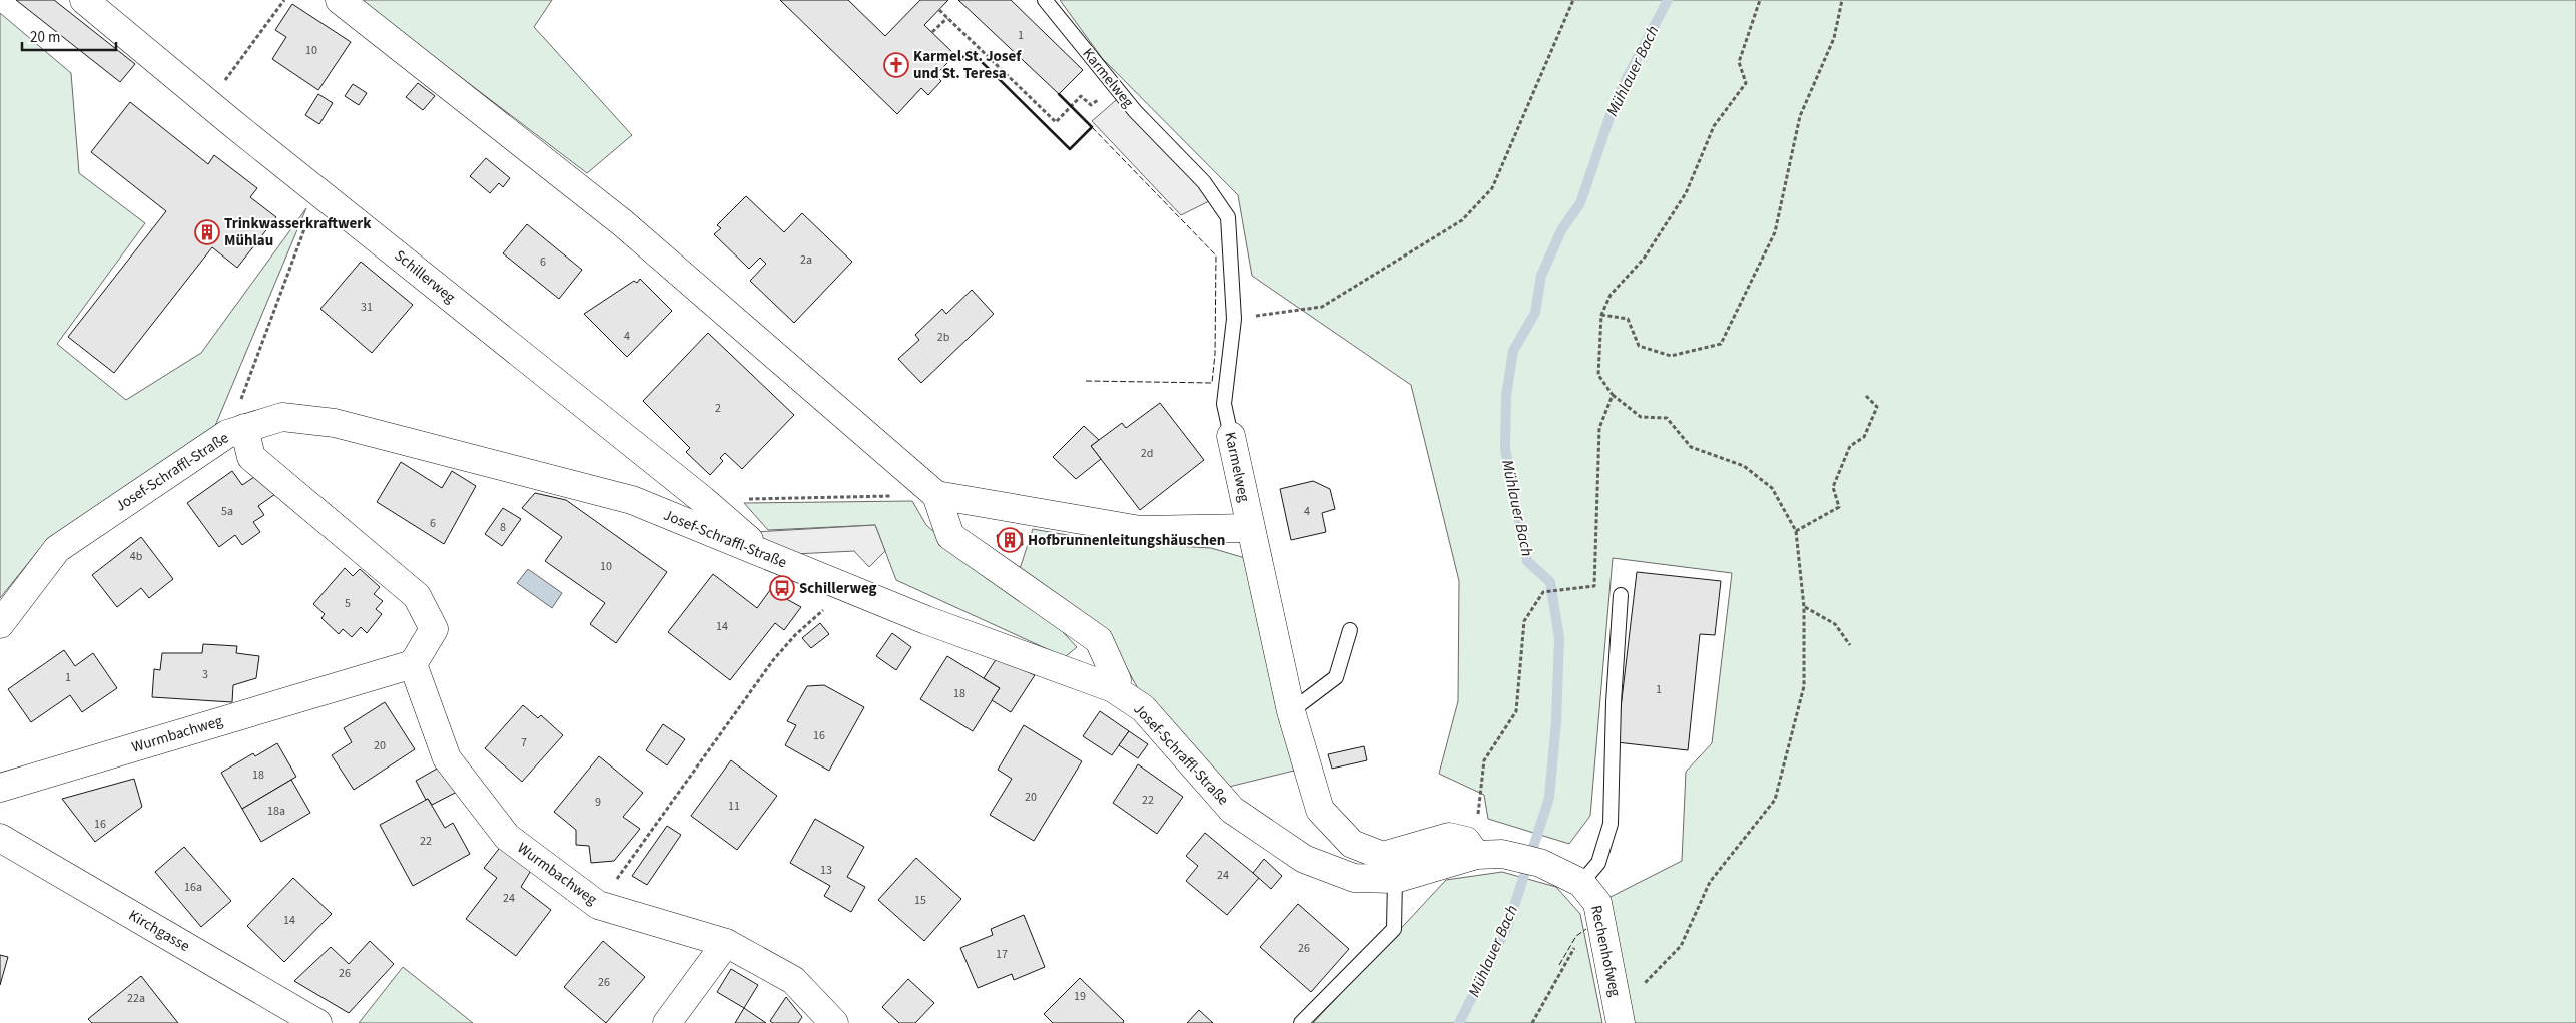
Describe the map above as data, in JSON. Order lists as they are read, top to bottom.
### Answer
{
  "streets": {
    "street": [
      "Karmelweg",
      "Schillerweg",
      "Josef-Schraffl-Straße",
      "Wurmbachweg",
      "Kirchgasse",
      "Rechenhofweg"
    ]
  },
  "crossings": [
    ["Karmelweg", "Josef-Schraffl-Straße"],
    ["Schillerweg", "Josef-Schraffl-Straße"]
  ],
  "water": ["Mühlauer Bach"],
  "places": {
    "church": ["Karmel St. Josef und St. Teresa"],
    "building": ["Trinkwasserkraftwerk Mühlau", "Hofbrunnenleitungshäuschen"],
    "bus stop": ["Schillerweg"]
  },
  "house_numbers": [
    "1",
    "10",
    "2a",
    "6",
    "31",
    "4",
    "2b",
    "2",
    "2d",
    "5a",
    "4",
    "6",
    "8",
    "4b",
    "10",
    "5",
    "14",
    "3",
    "1",
    "1",
    "18",
    "16",
    "7",
    "20",
    "18",
    "20",
    "22",
    "9",
    "11",
    "18a",
    "16",
    "22",
    "13",
    "24",
    "16a",
    "24",
    "15",
    "14",
    "26",
    "17",
    "26",
    "26",
    "19",
    "22a"
  ],
  "scale_bar": "20 m"
}
